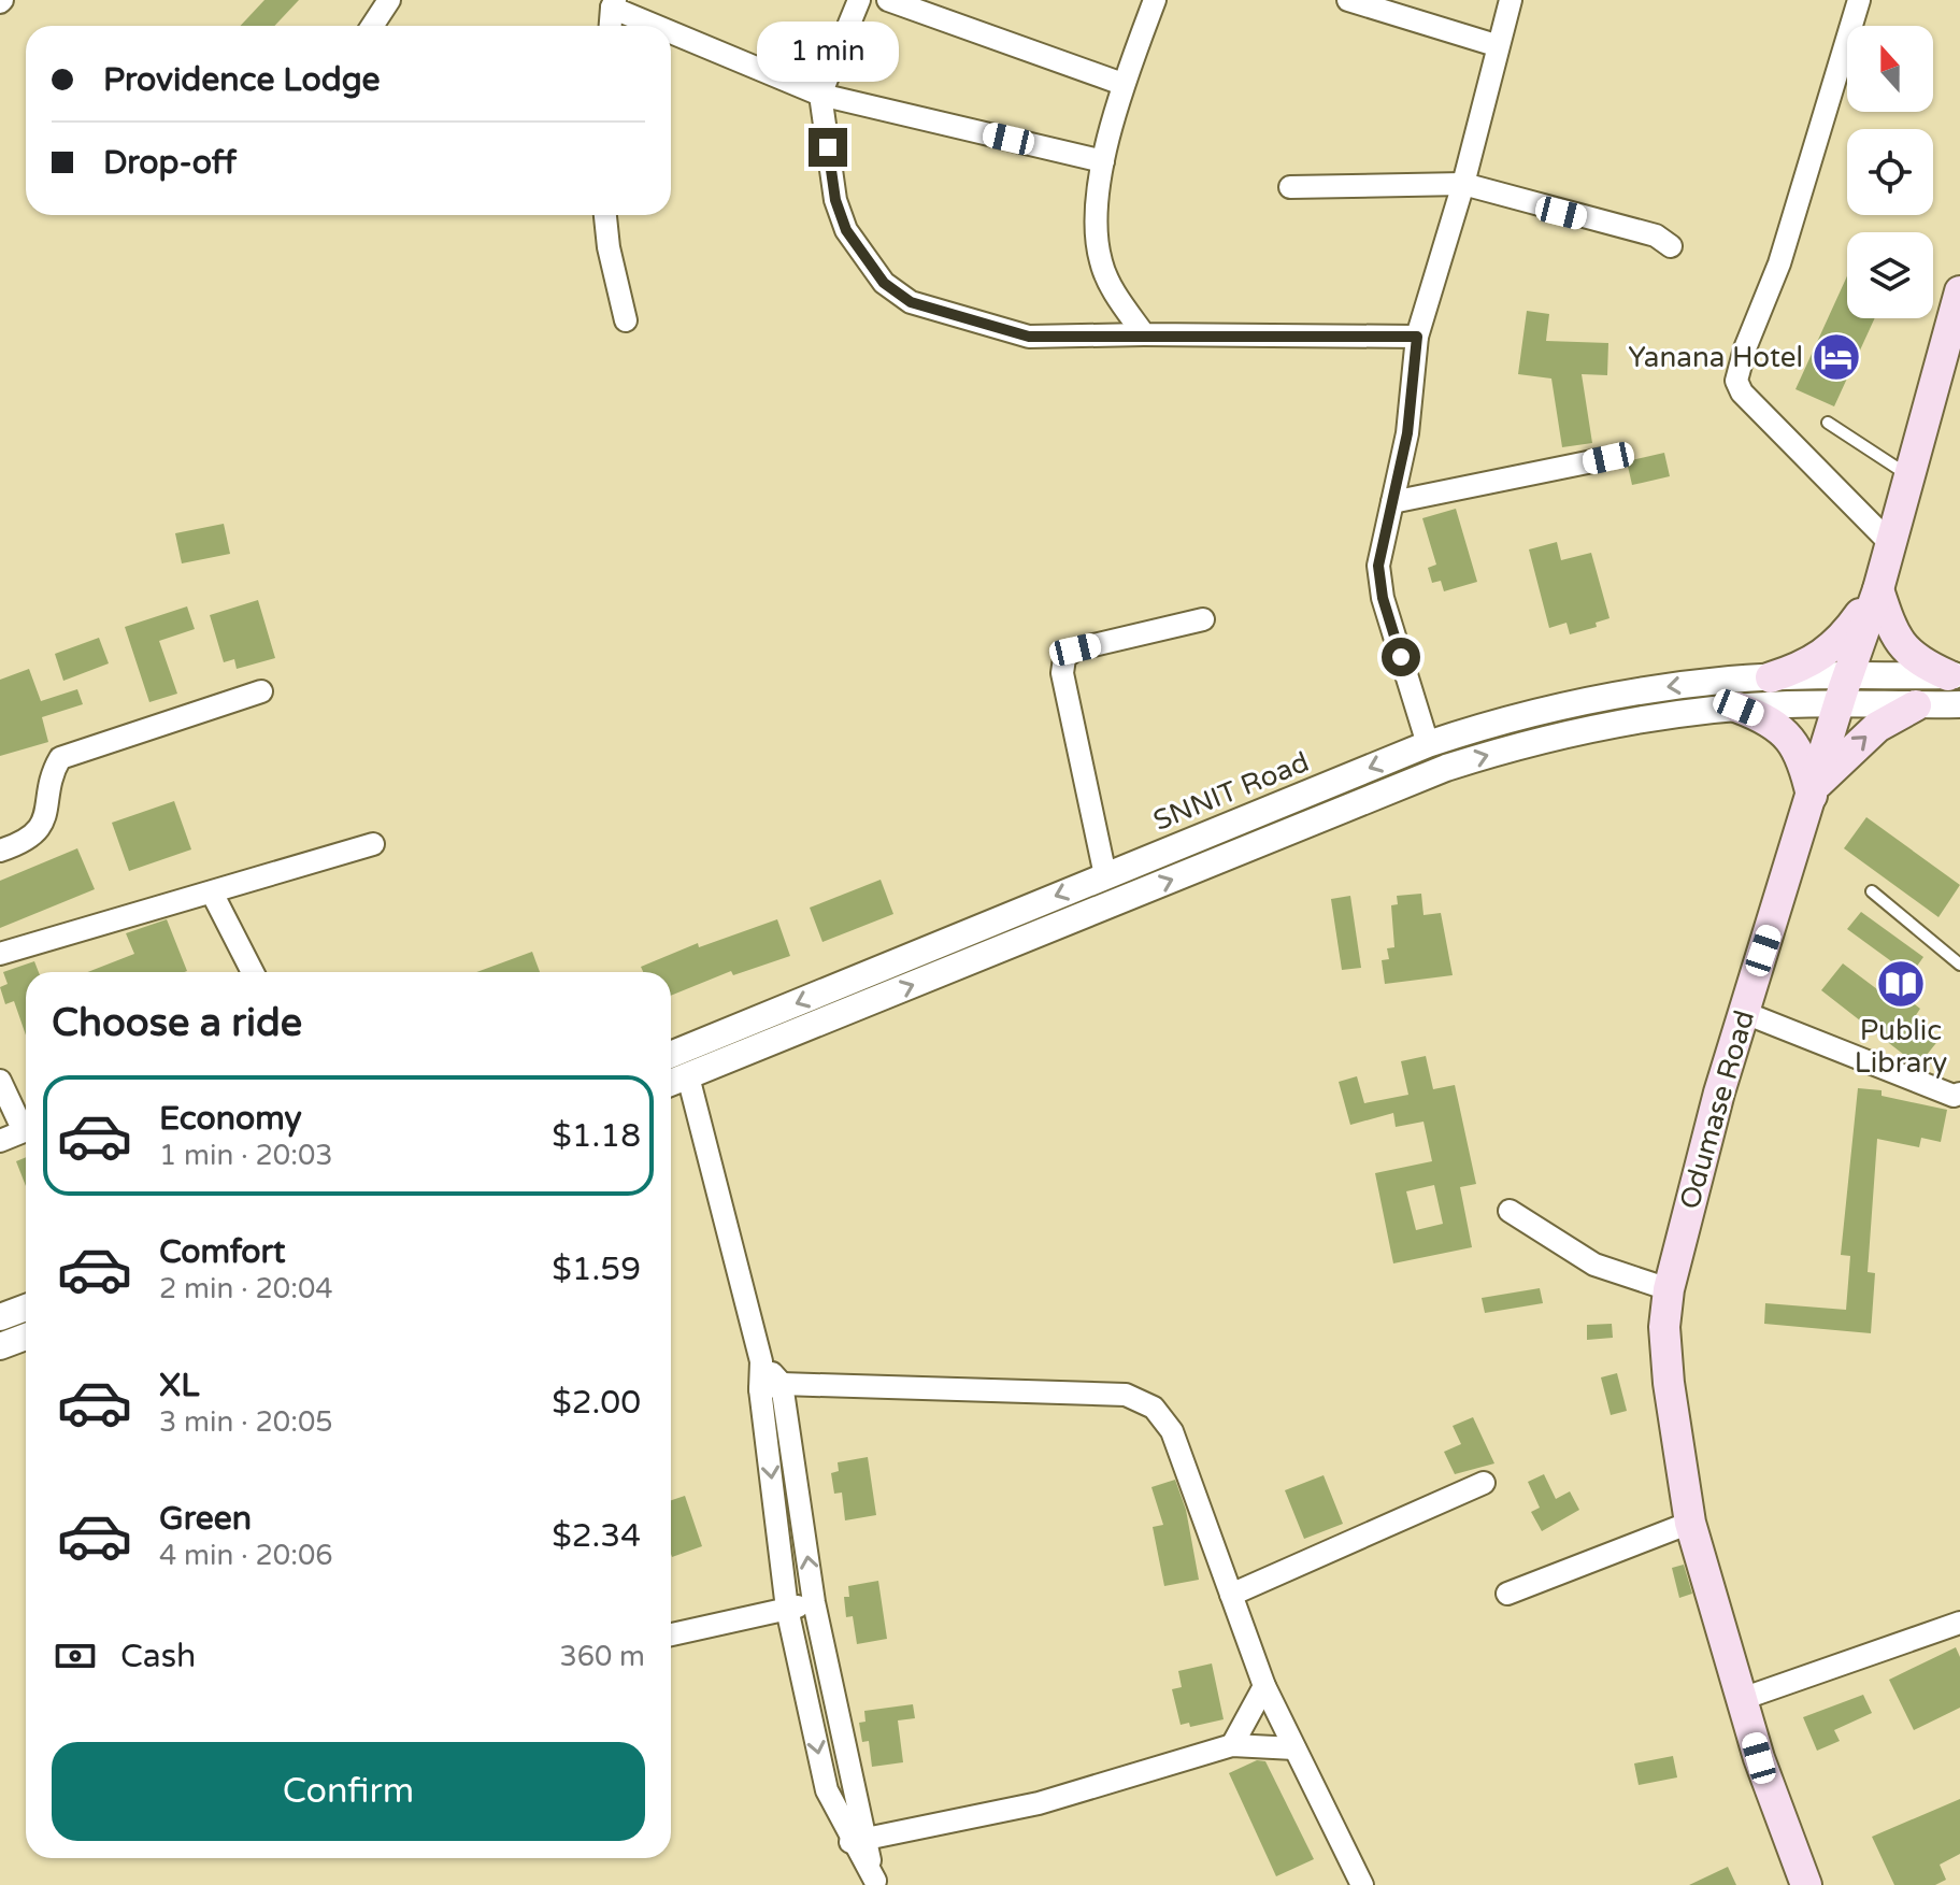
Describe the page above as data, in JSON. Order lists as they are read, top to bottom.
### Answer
{
  "streets": {
    "main road": ["Odumase Road"],
    "street": ["SNNIT Road"]
  },
  "crossings": [
    ["SNNIT Road", "Odumase Road"]
  ],
  "places": {
    "hotel": ["Yanana Hotel"],
    "library": ["Public Library"]
  },
  "north": "top",
  "page": {
    "bubble": "1 min",
    "banner": ["Providence Lodge", "Drop-off"],
    "heading": "Choose a ride",
    "list": [
      {
        "name": "Economy",
        "note": "1 min · 20:03",
        "value": "$1.18"
      },
      {
        "name": "Comfort",
        "note": "2 min · 20:04",
        "value": "$1.59"
      },
      {
        "name": "XL",
        "note": "3 min · 20:05",
        "value": "$2.00"
      },
      {
        "name": "Green",
        "note": "4 min · 20:06",
        "value": "$2.34"
      }
    ],
    "pay": ["Cash", "360 m"],
    "buttons": "Confirm"
  }
}
